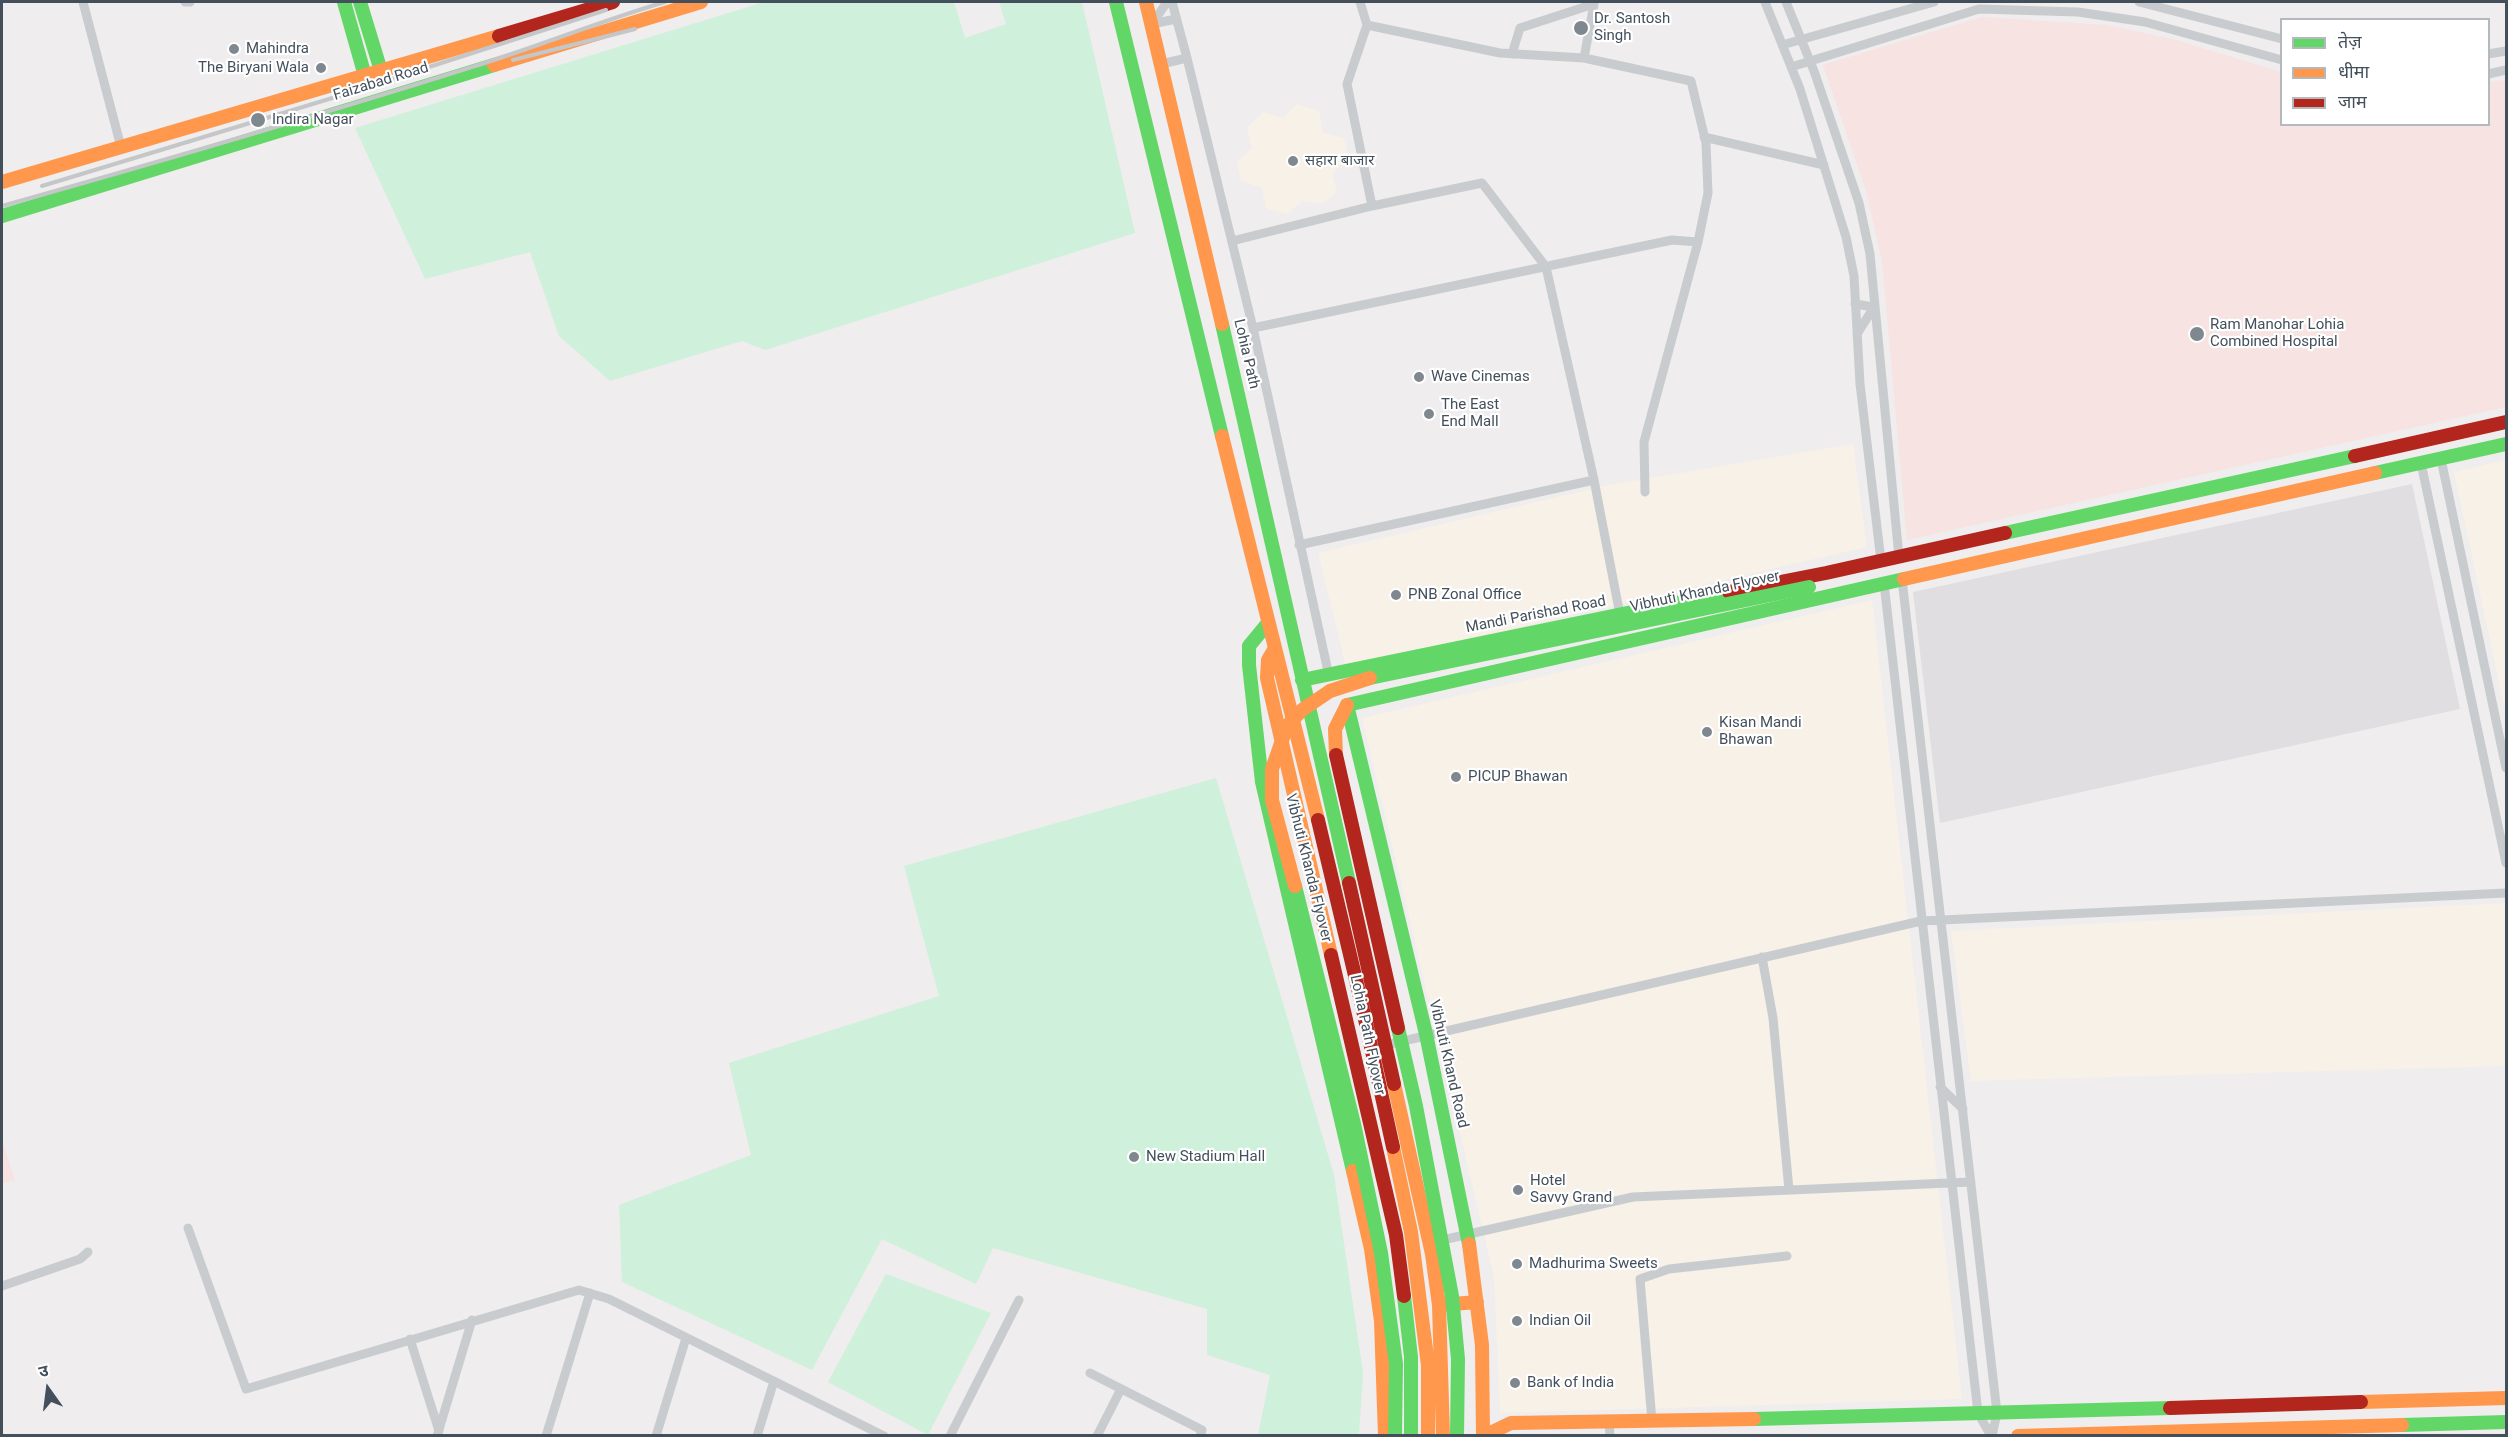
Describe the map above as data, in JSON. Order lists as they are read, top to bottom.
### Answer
{
  "streets": {
    "main road": [
      "Faizabad Road",
      "Lohia Path",
      "Vibhuti Khanda Flyover",
      "Mandi Parishad Road",
      "Lohia Path Flyover",
      "Vibhuti Khand Road"
    ]
  },
  "crossings": [
    ["Lohia Path", "Mandi Parishad Road"],
    ["Lohia Path", "Lohia Path Flyover"],
    ["Vibhuti Khanda Flyover", "Mandi Parishad Road"]
  ],
  "places": [
    "Dr. Santosh Singh",
    "Mahindra",
    "The Biryani Wala",
    "Indira Nagar",
    "सहारा बाजार",
    "Ram Manohar Lohia Combined Hospital",
    "Wave Cinemas",
    "The East End Mall",
    "PNB Zonal Office",
    "Kisan Mandi Bhawan",
    "PICUP Bhawan",
    "New Stadium Hall",
    "Hotel Savvy Grand",
    "Madhurima Sweets",
    "Indian Oil",
    "Bank of India"
  ],
  "legend": ["तेज़", "धीमा", "जाम"],
  "north": "top"
}
